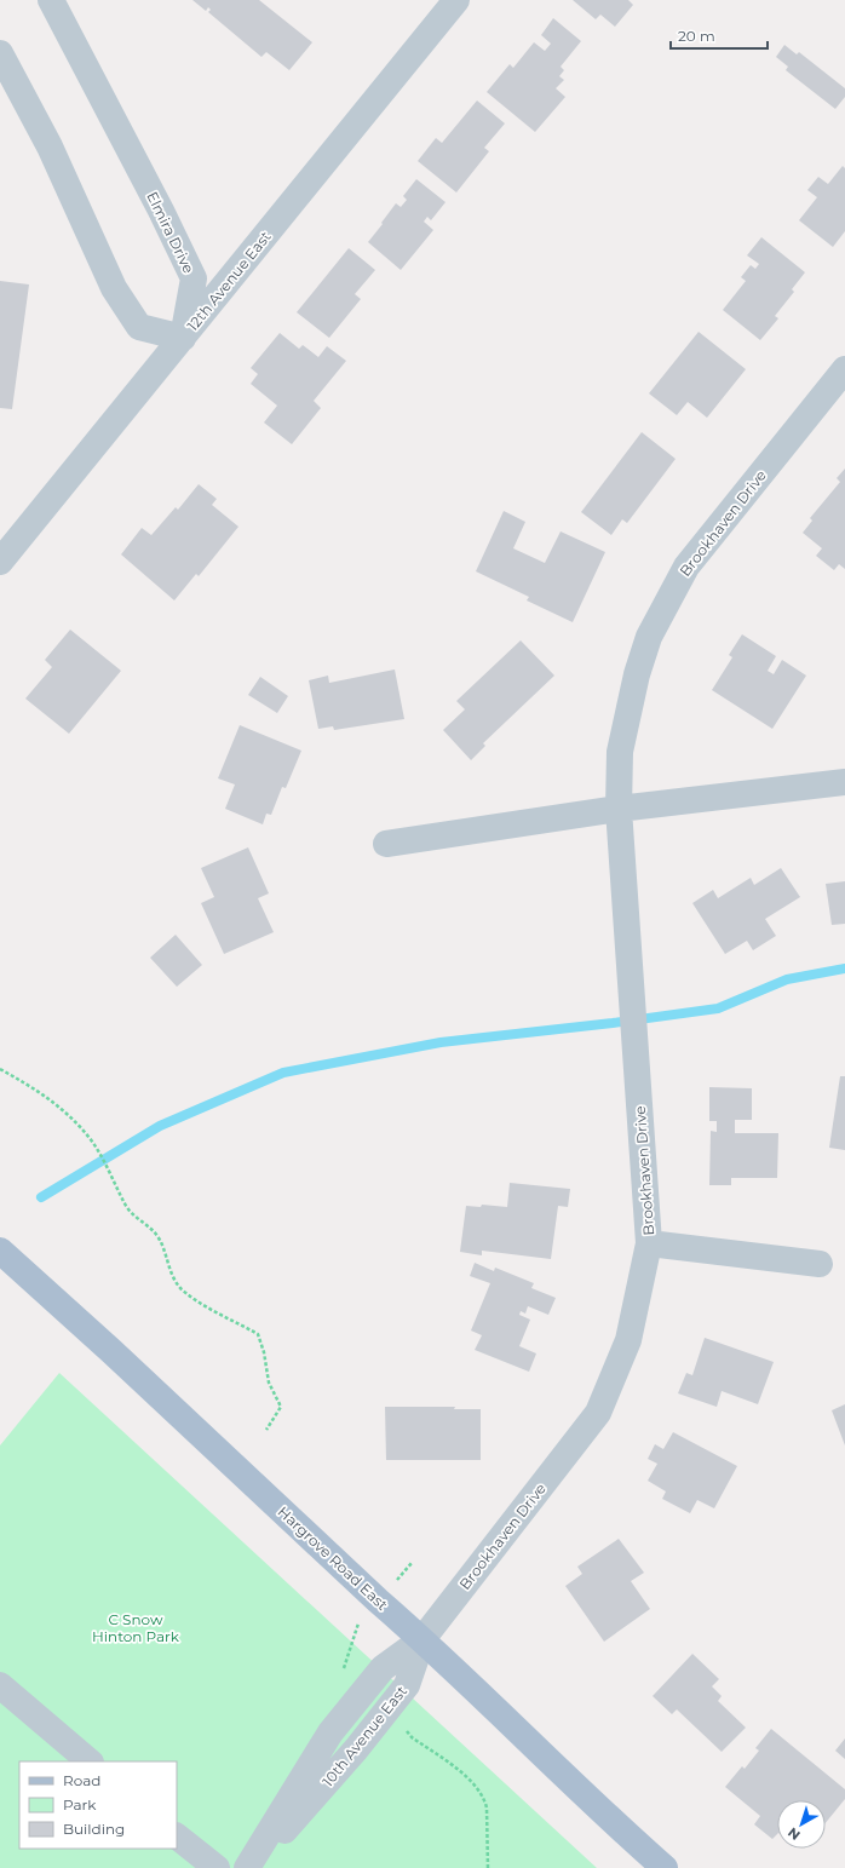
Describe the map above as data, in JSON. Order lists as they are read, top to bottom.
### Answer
{
  "streets": {
    "main road": ["Hargrove Road East"],
    "street": [
      "Elmira Drive",
      "12th Avenue East",
      "Brookhaven Drive",
      "10th Avenue East"
    ]
  },
  "crossings": [
    ["Elmira Drive", "12th Avenue East"],
    ["Brookhaven Drive", "Hargrove Road East"],
    ["Brookhaven Drive", "10th Avenue East"],
    ["Hargrove Road East", "10th Avenue East"]
  ],
  "parks": ["C Snow Hinton Park"],
  "legend": ["Road", "Park", "Building"],
  "scale_bar": "20 m",
  "north": "bottom left"
}
